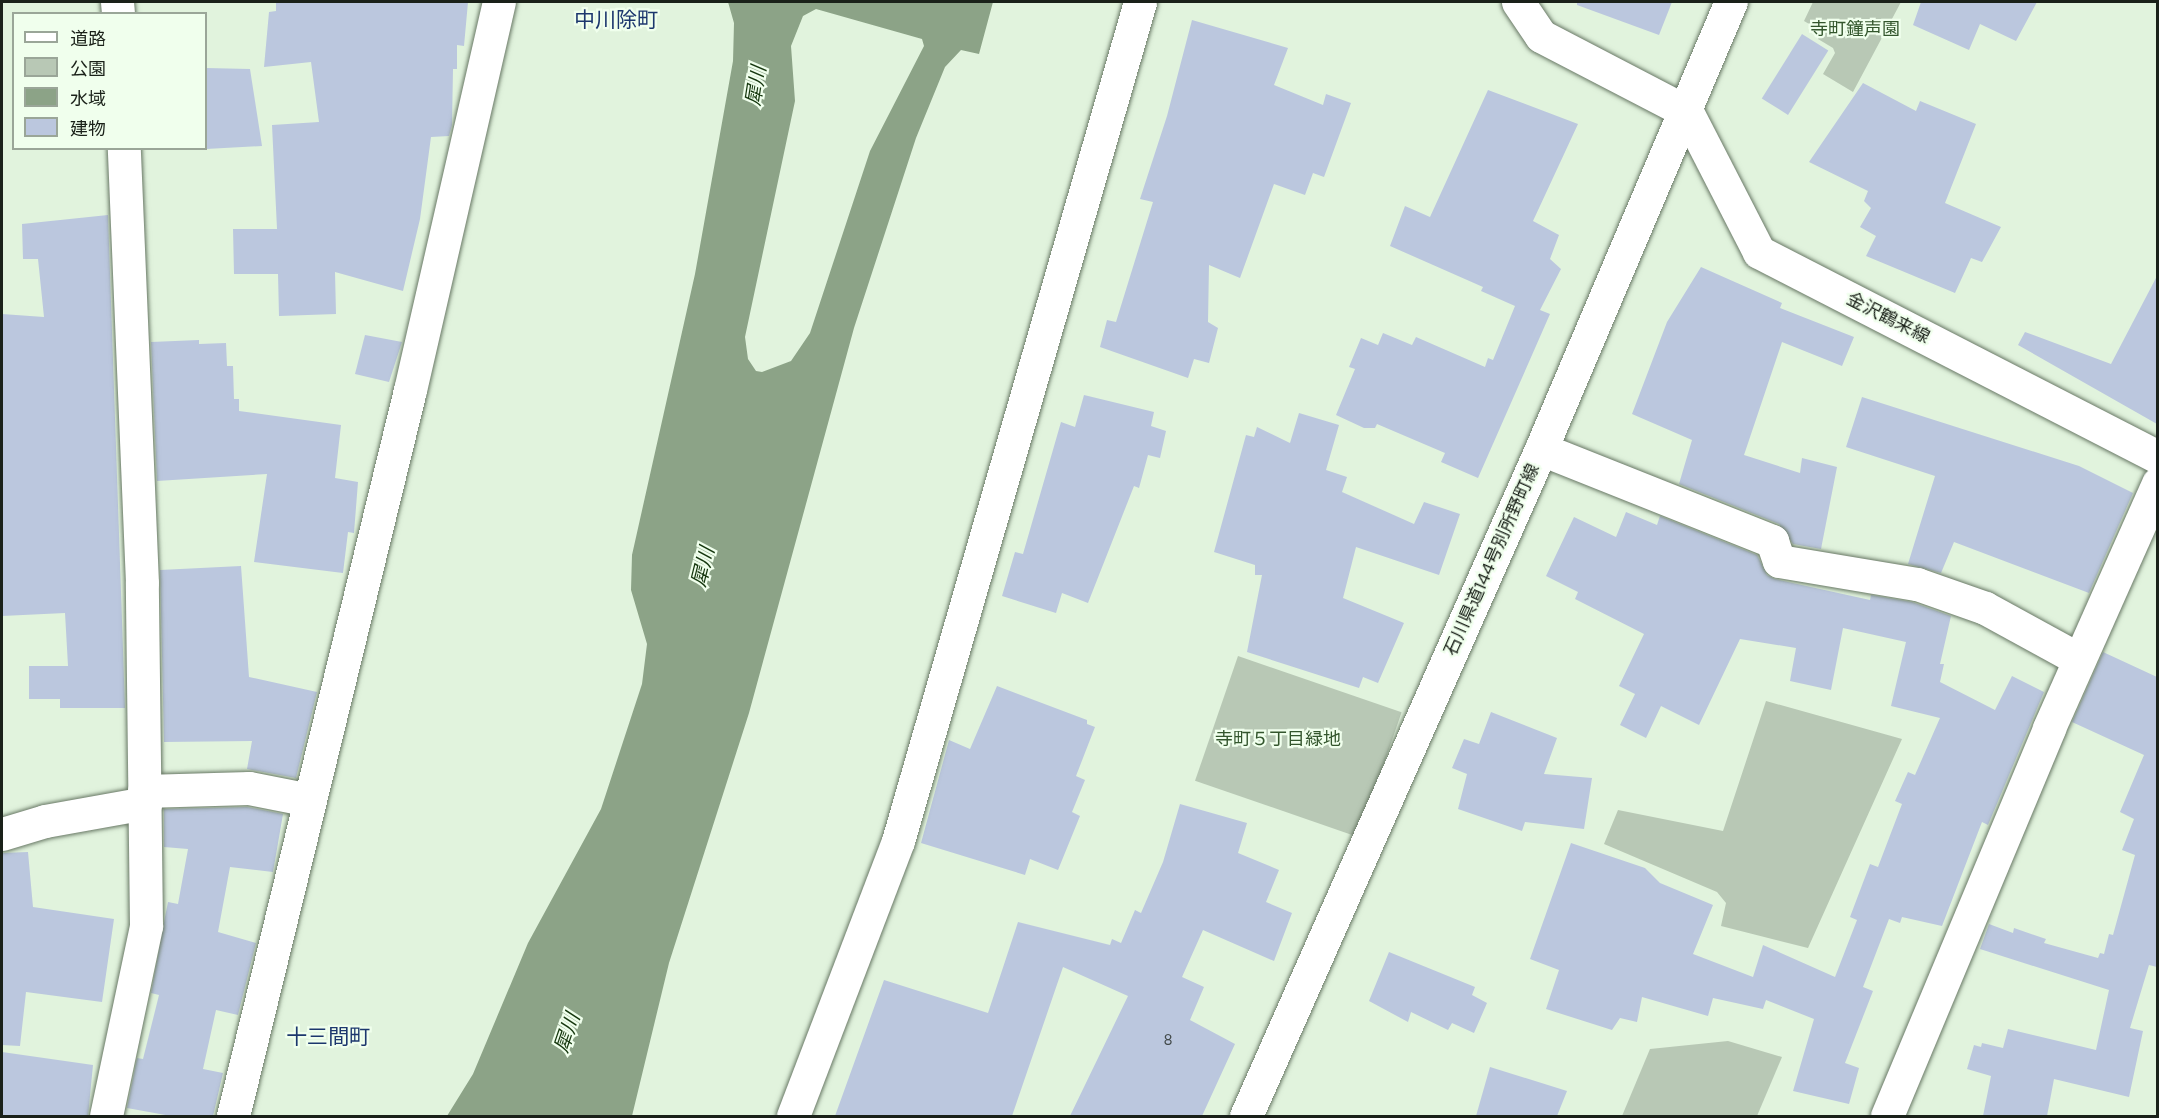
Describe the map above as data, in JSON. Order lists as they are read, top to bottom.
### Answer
{
  "streets": {
    "street": ["金沢鶴来線", "石川県道144号別所野町線"]
  },
  "crossings": [
    ["金沢鶴来線", "石川県道144号別所野町線"]
  ],
  "districts": ["中川除町", "十三間町"],
  "water": ["犀川"],
  "parks": ["寺町鐘声園", "寺町５丁目緑地"],
  "house_numbers": ["8"],
  "legend": [
    "道路",
    "公園",
    "水域",
    "建物"
  ]
}
